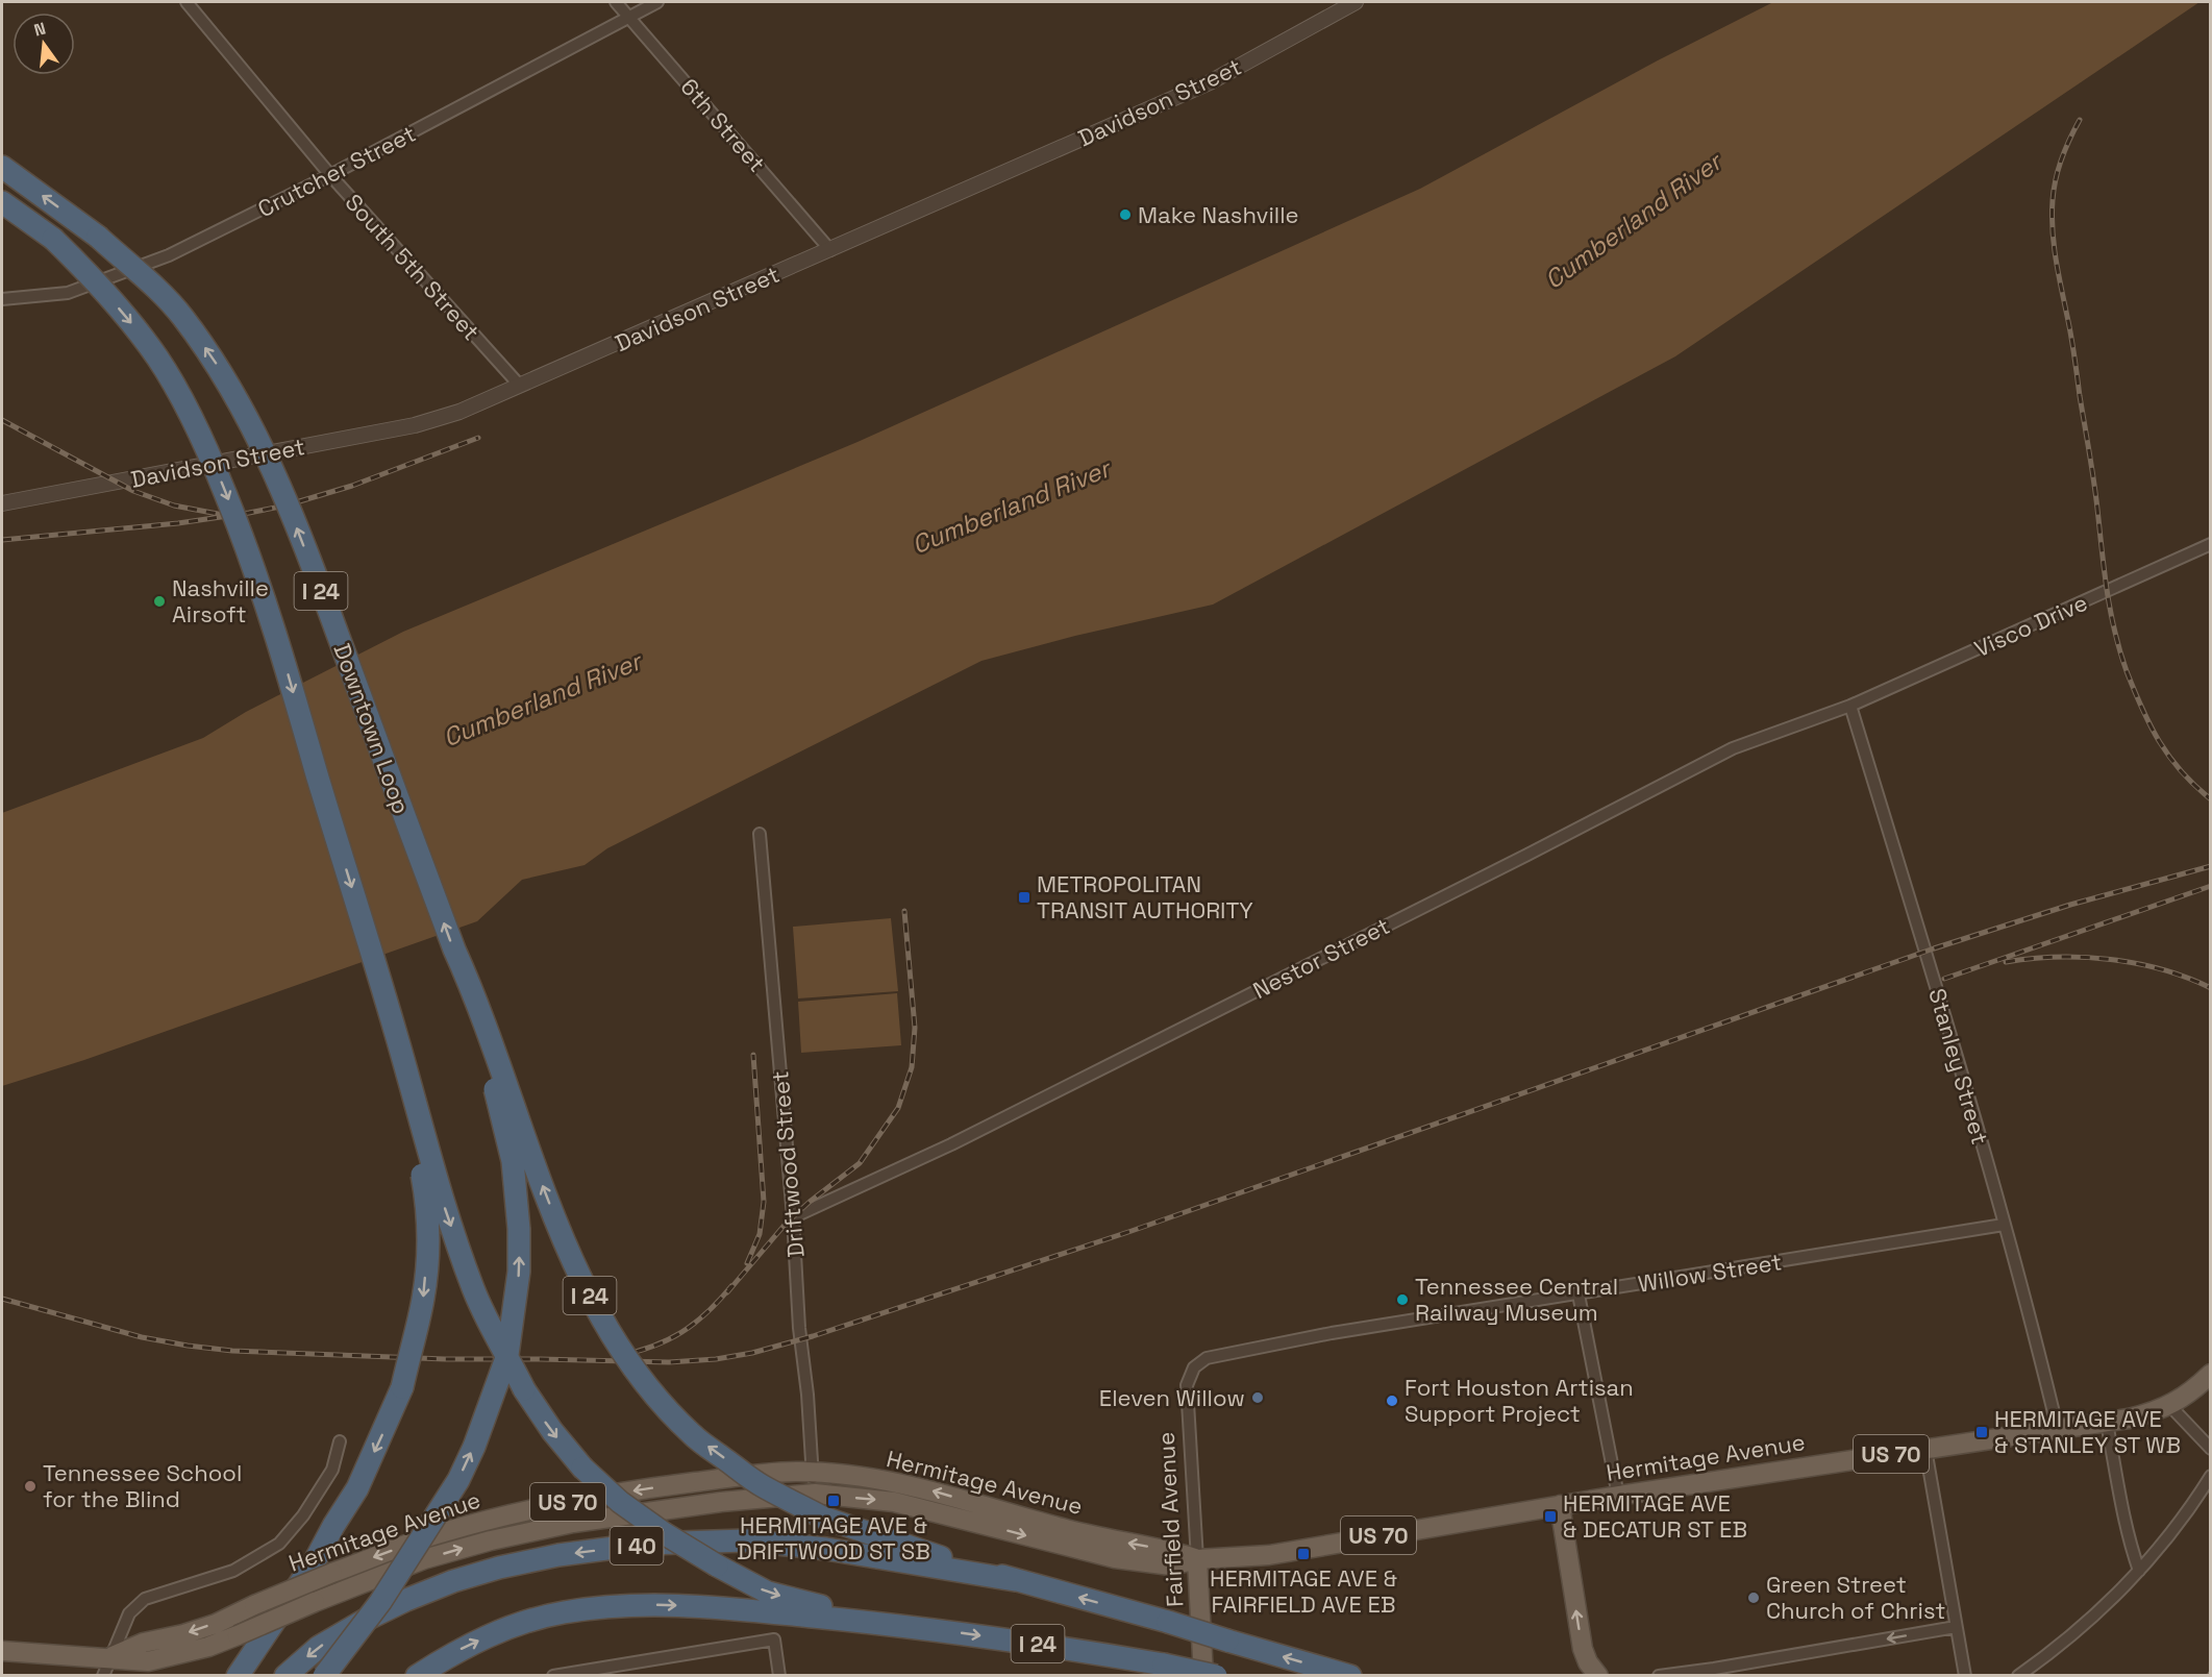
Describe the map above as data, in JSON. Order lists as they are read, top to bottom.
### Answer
{
  "streets": {
    "highway": ["I 24", "Downtown Loop", "I 40"],
    "main road": ["US 70", "Hermitage Avenue", "Fairfield Avenue"],
    "street": [
      "Davidson Street",
      "6th Street",
      "Crutcher Street",
      "South 5th Street",
      "Visco Drive",
      "Nestor Street",
      "Stanley Street",
      "Driftwood Street",
      "Willow Street"
    ]
  },
  "crossings": [
    ["Davidson Street", "6th Street"],
    ["Davidson Street", "South 5th Street"],
    ["6th Street", "Crutcher Street"],
    ["Crutcher Street", "South 5th Street"],
    ["I 24", "Downtown Loop"],
    ["I 24", "I 40"],
    ["Visco Drive", "Nestor Street"],
    ["Visco Drive", "Stanley Street"],
    ["Nestor Street", "Stanley Street"],
    ["Nestor Street", "Driftwood Street"],
    ["Stanley Street", "Willow Street"],
    ["Stanley Street", "Hermitage Avenue"],
    ["Driftwood Street", "Hermitage Avenue"],
    ["Willow Street", "Fairfield Avenue"],
    ["Hermitage Avenue", "Fairfield Avenue"]
  ],
  "water": ["Cumberland River"],
  "places": {
    "other": [
      "Make Nashville",
      "Nashville Airsoft",
      "Tennessee Central Railway Museum",
      "Eleven Willow",
      "Fort Houston Artisan Support Project",
      "Tennessee School for the Blind",
      "Green Street Church of Christ"
    ],
    "transit": [
      "METROPOLITAN TRANSIT AUTHORITY",
      "HERMITAGE AVE & STANLEY ST WB",
      "HERMITAGE AVE & DRIFTWOOD ST SB",
      "HERMITAGE AVE & DECATUR ST EB",
      "HERMITAGE AVE & FAIRFIELD AVE EB"
    ]
  },
  "north": "top"
}
